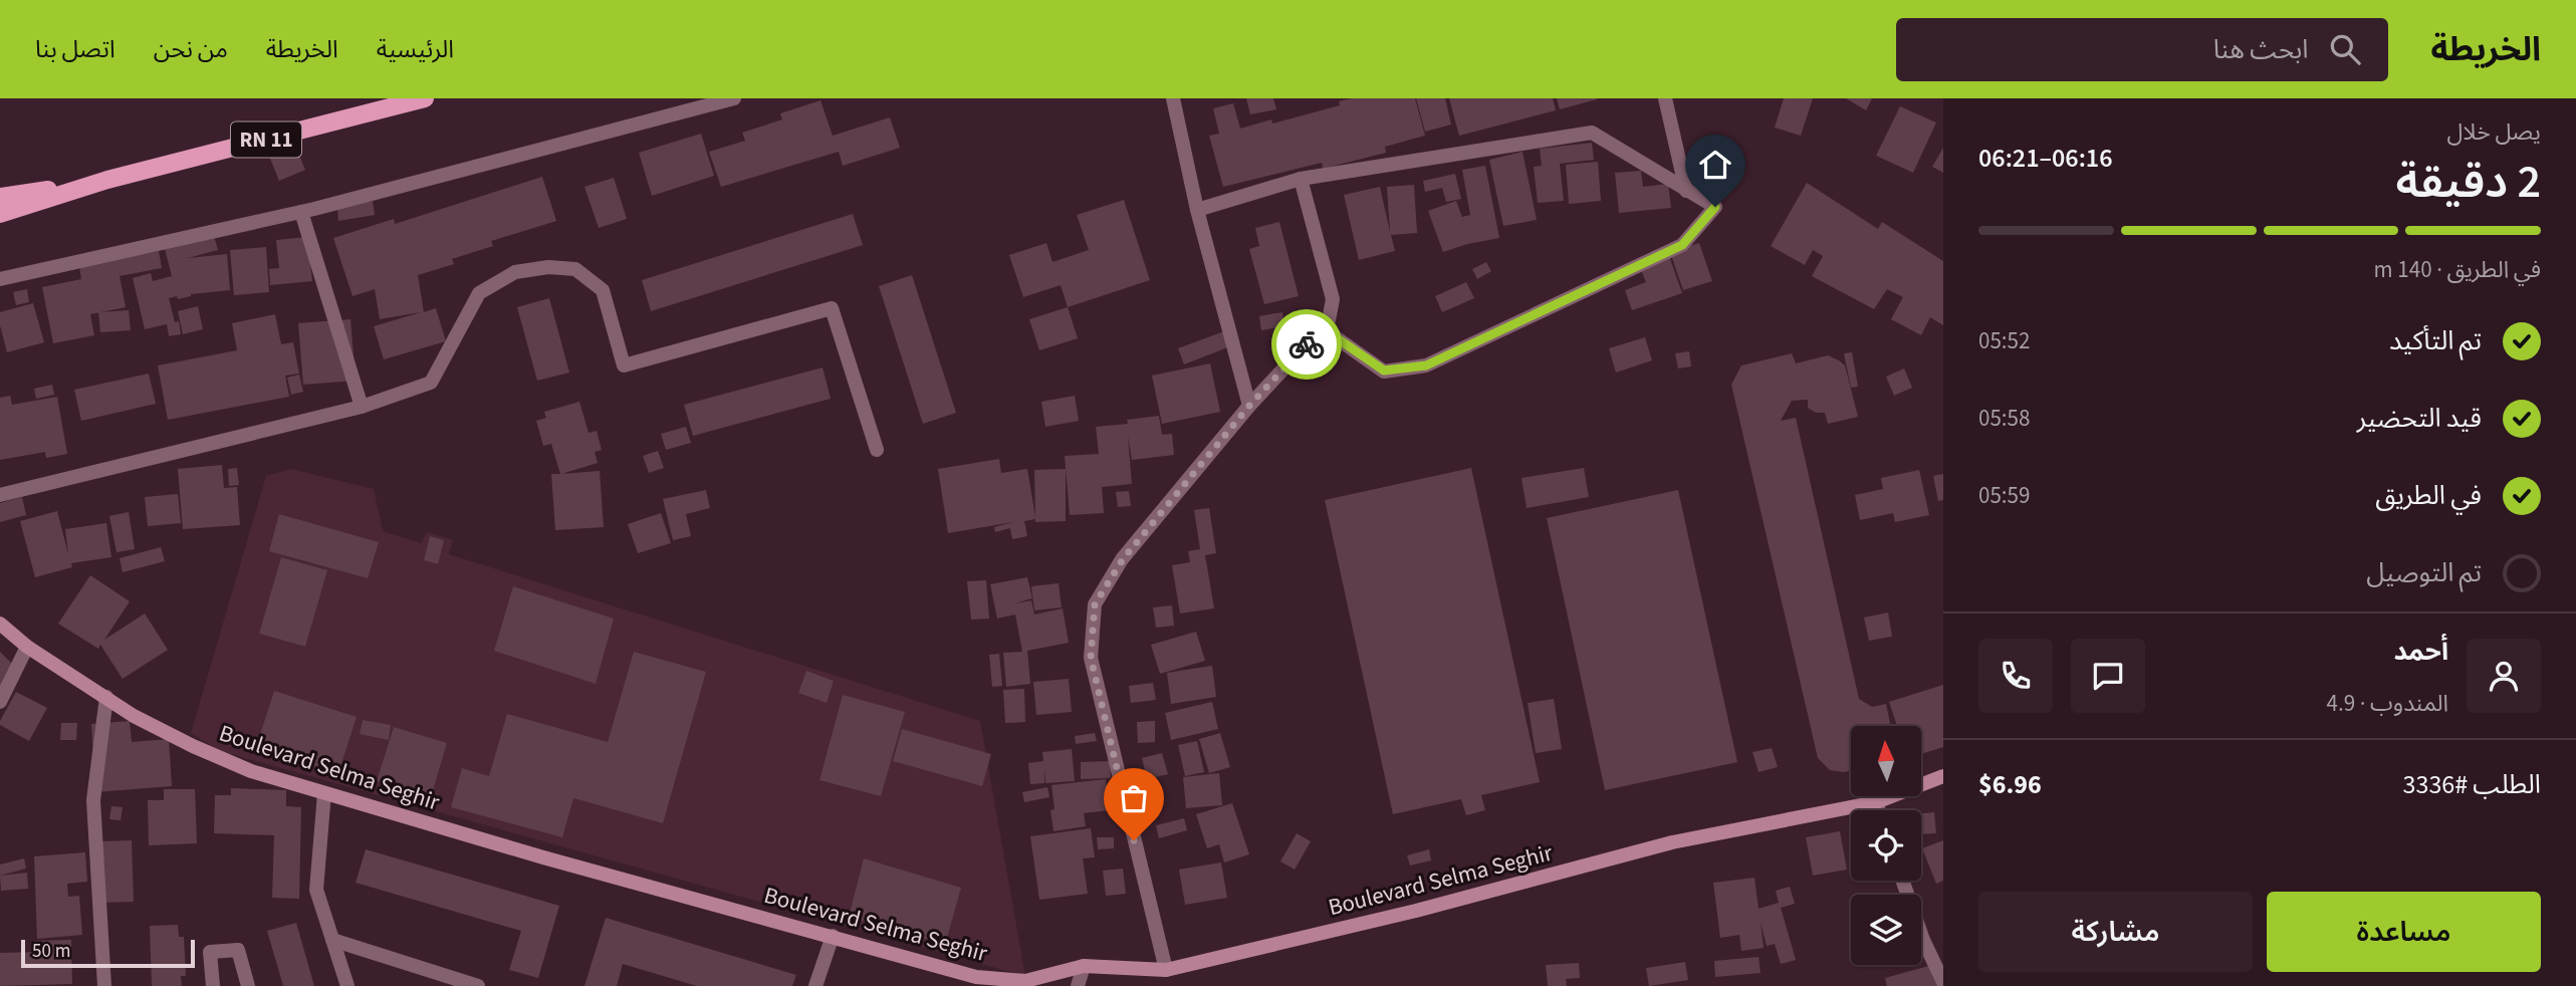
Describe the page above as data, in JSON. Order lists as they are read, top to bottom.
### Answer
{
  "streets": {
    "main road": ["RN 11", "Boulevard Selma Seghir"]
  },
  "scale_bar": "50 m",
  "north": "top",
  "page": {
    "header": "الخريطة",
    "search": "ابحث هنا",
    "nav": [
      "الرئيسية",
      "الخريطة",
      "من نحن",
      "اتصل بنا"
    ],
    "heading": ["2 دقيقة", "يصل خلال", "06:16–06:21"],
    "panel": [
      "أحمد",
      "المندوب · 4.9",
      "الطلب #3336",
      "$6.96"
    ],
    "bar": "في الطريق · 140 m",
    "list": [
      ["تم التأكيد", "05:52"],
      ["قيد التحضير", "05:58"],
      ["في الطريق", "05:59"],
      "تم التوصيل"
    ],
    "buttons": ["مساعدة", "مشاركة"],
    "scale": "50 m"
  }
}
